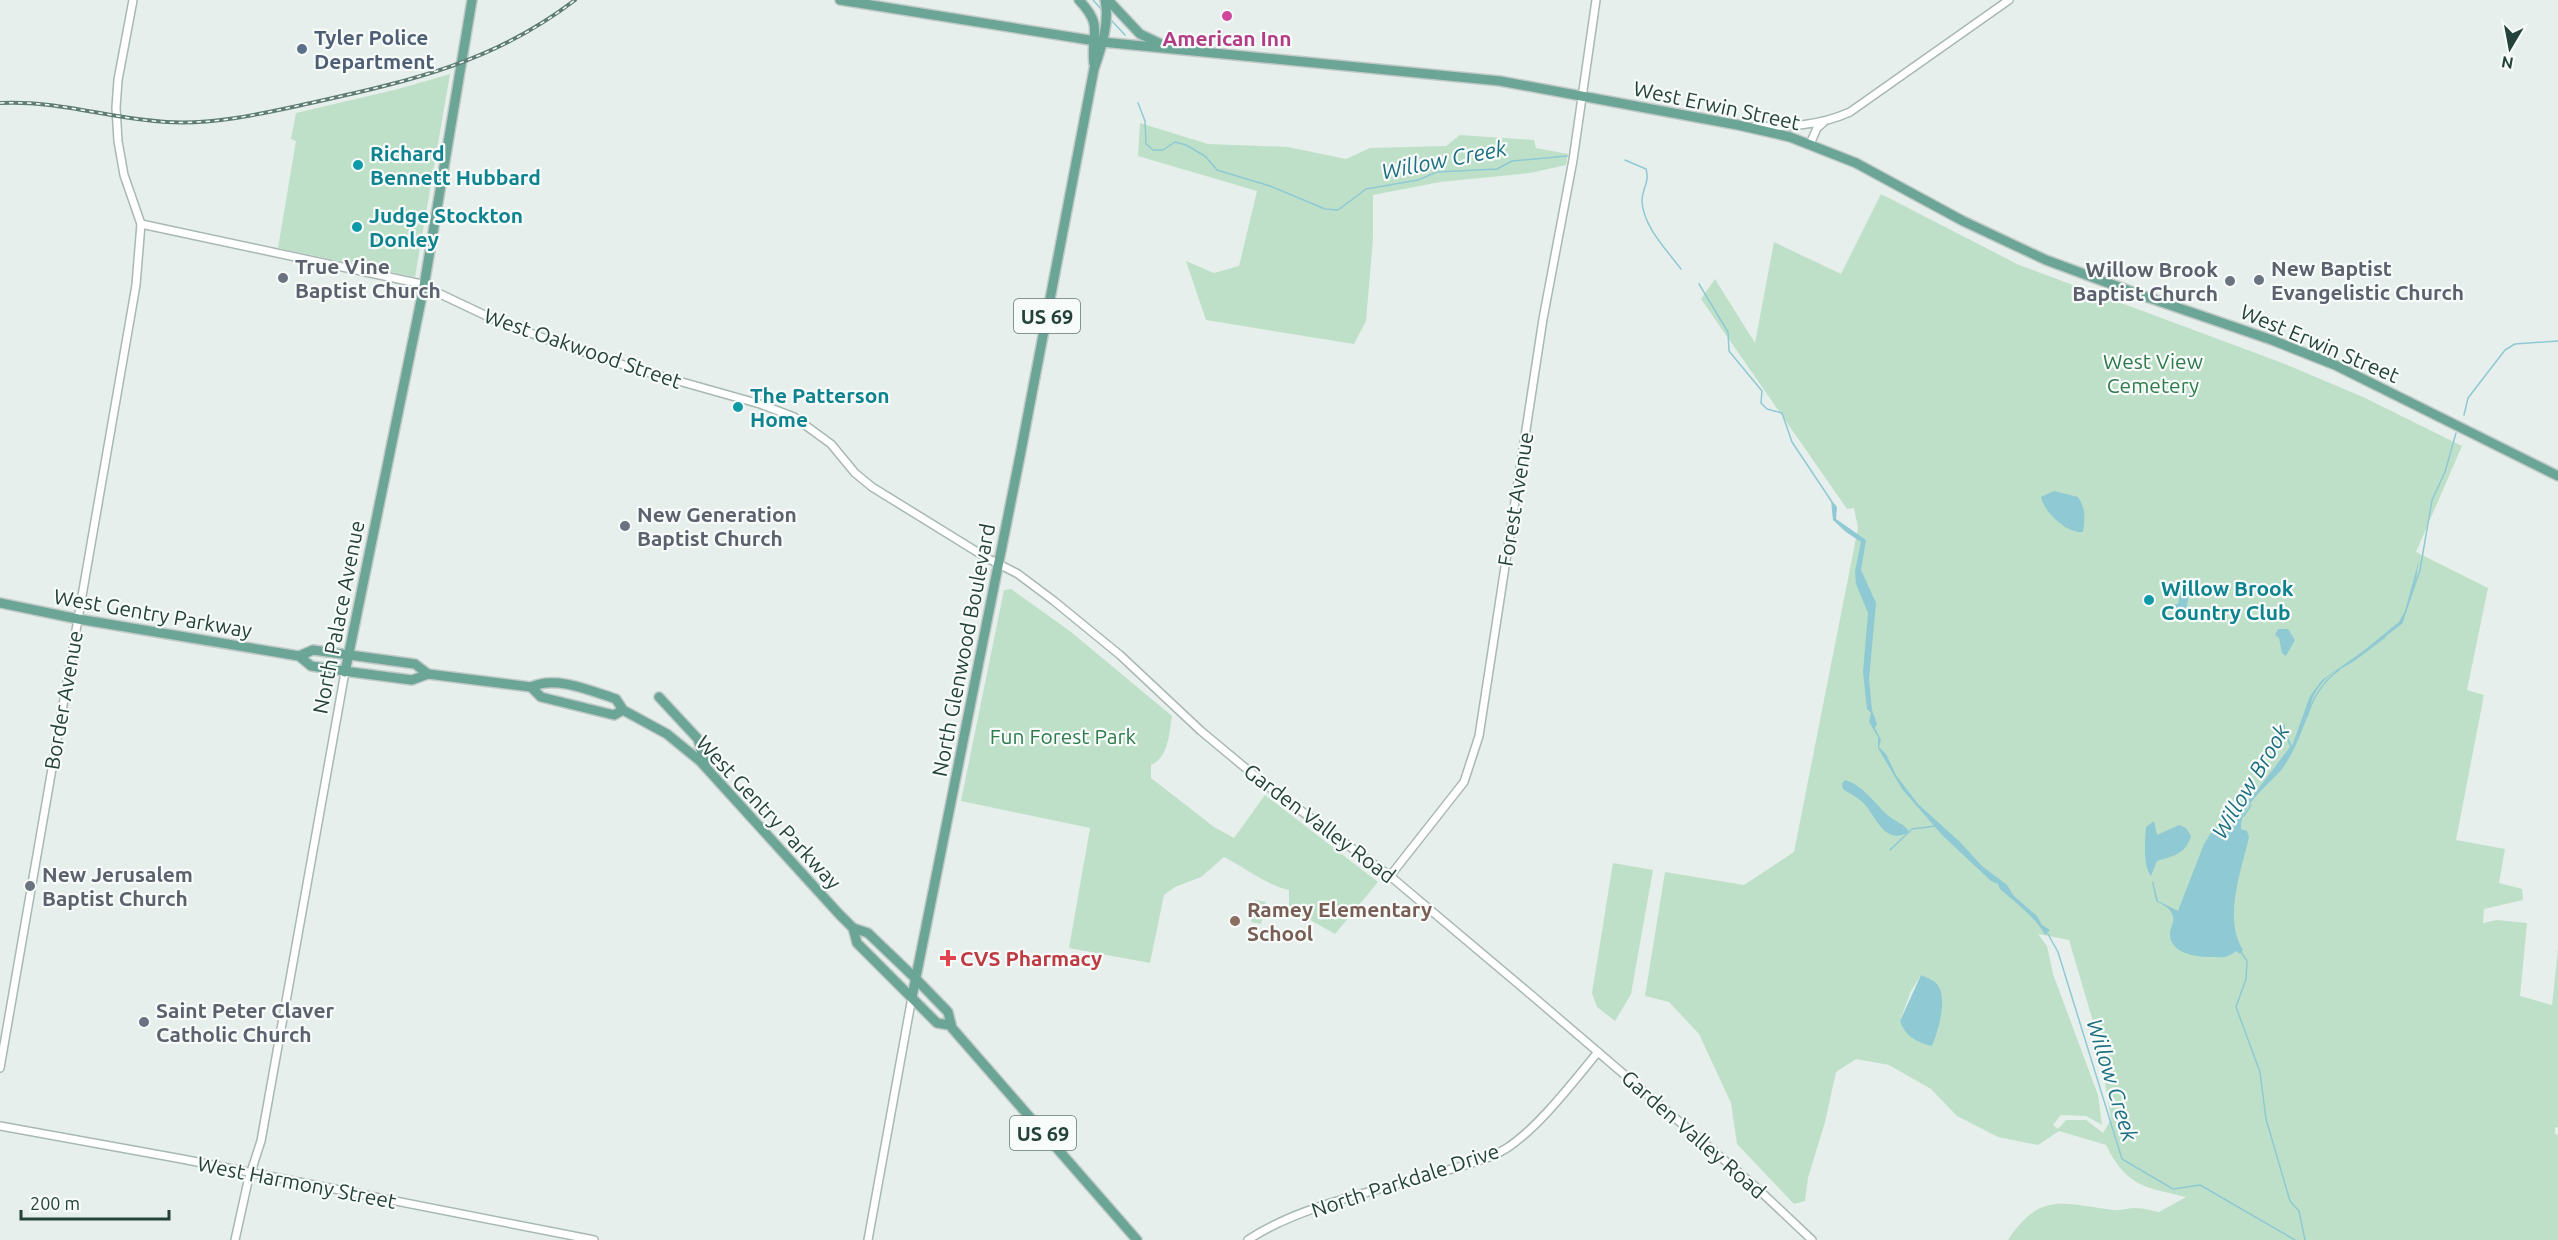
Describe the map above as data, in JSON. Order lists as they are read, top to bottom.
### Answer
{
  "streets": {
    "main road": [
      "West Erwin Street",
      "US 69",
      "West Gentry Parkway",
      "North Palace Avenue",
      "North Glenwood Boulevard"
    ],
    "street": [
      "West Oakwood Street",
      "Forest Avenue",
      "Border Avenue",
      "Garden Valley Road",
      "North Parkdale Drive",
      "West Harmony Street"
    ]
  },
  "crossings": [
    ["West Erwin Street", "US 69"],
    ["West Erwin Street", "Forest Avenue"],
    ["West Erwin Street", "North Glenwood Boulevard"],
    ["US 69", "North Glenwood Boulevard"],
    ["West Oakwood Street", "North Palace Avenue"],
    ["West Oakwood Street", "Border Avenue"],
    ["West Oakwood Street", "Garden Valley Road"],
    ["Forest Avenue", "Garden Valley Road"],
    ["West Gentry Parkway", "North Palace Avenue"],
    ["West Gentry Parkway", "North Glenwood Boulevard"],
    ["West Gentry Parkway", "Border Avenue"],
    ["North Palace Avenue", "West Harmony Street"],
    ["North Glenwood Boulevard", "Garden Valley Road"],
    ["Garden Valley Road", "North Parkdale Drive"]
  ],
  "water": ["Willow Creek", "Willow Brook"],
  "parks": ["West View Cemetery", "Fun Forest Park"],
  "places": {
    "other": [
      "American Inn",
      "Tyler Police Department",
      "Richard Bennett Hubbard",
      "Judge Stockton Donley",
      "True Vine Baptist Church",
      "New Baptist Evangelistic Church",
      "Willow Brook Baptist Church",
      "The Patterson Home",
      "New Generation Baptist Church",
      "Willow Brook Country Club",
      "New Jerusalem Baptist Church",
      "Ramey Elementary School",
      "Saint Peter Claver Catholic Church"
    ],
    "health": ["CVS Pharmacy"]
  },
  "scale_bar": "200 m",
  "north": "bottom"
}
